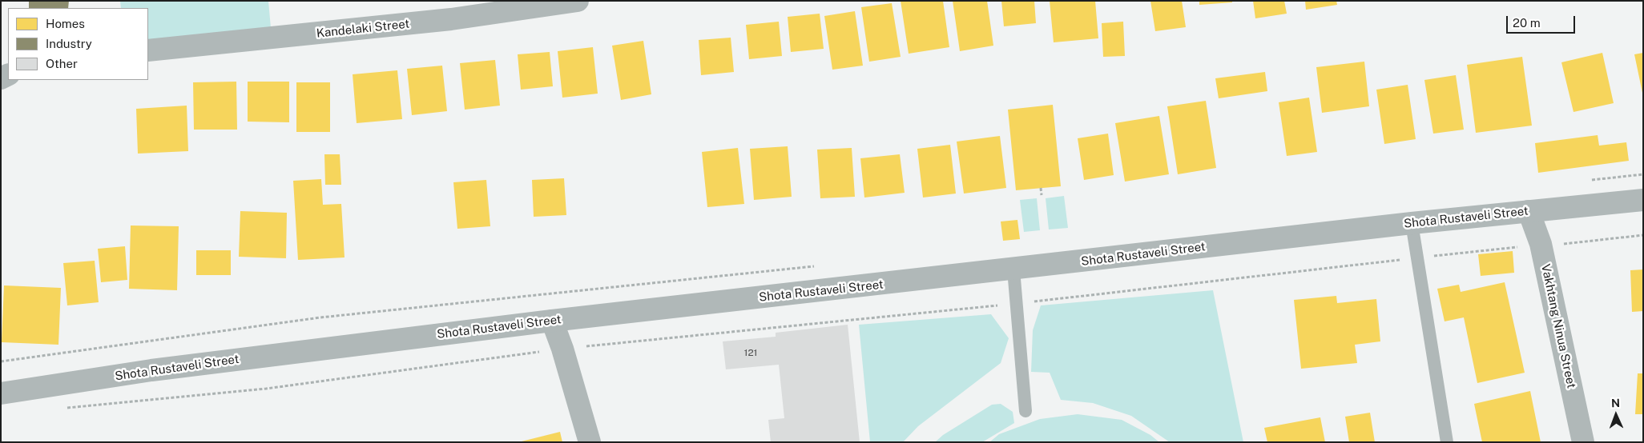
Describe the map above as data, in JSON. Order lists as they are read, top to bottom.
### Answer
{
  "streets": {
    "street": ["Kandelaki Street", "Shota Rustaveli Street", "Vakhtang Ninua Street"]
  },
  "crossings": [
    ["Shota Rustaveli Street", "Vakhtang Ninua Street"]
  ],
  "house_numbers": ["121"],
  "legend": ["Homes", "Industry", "Other"],
  "scale_bar": "20 m",
  "north": "top"
}
